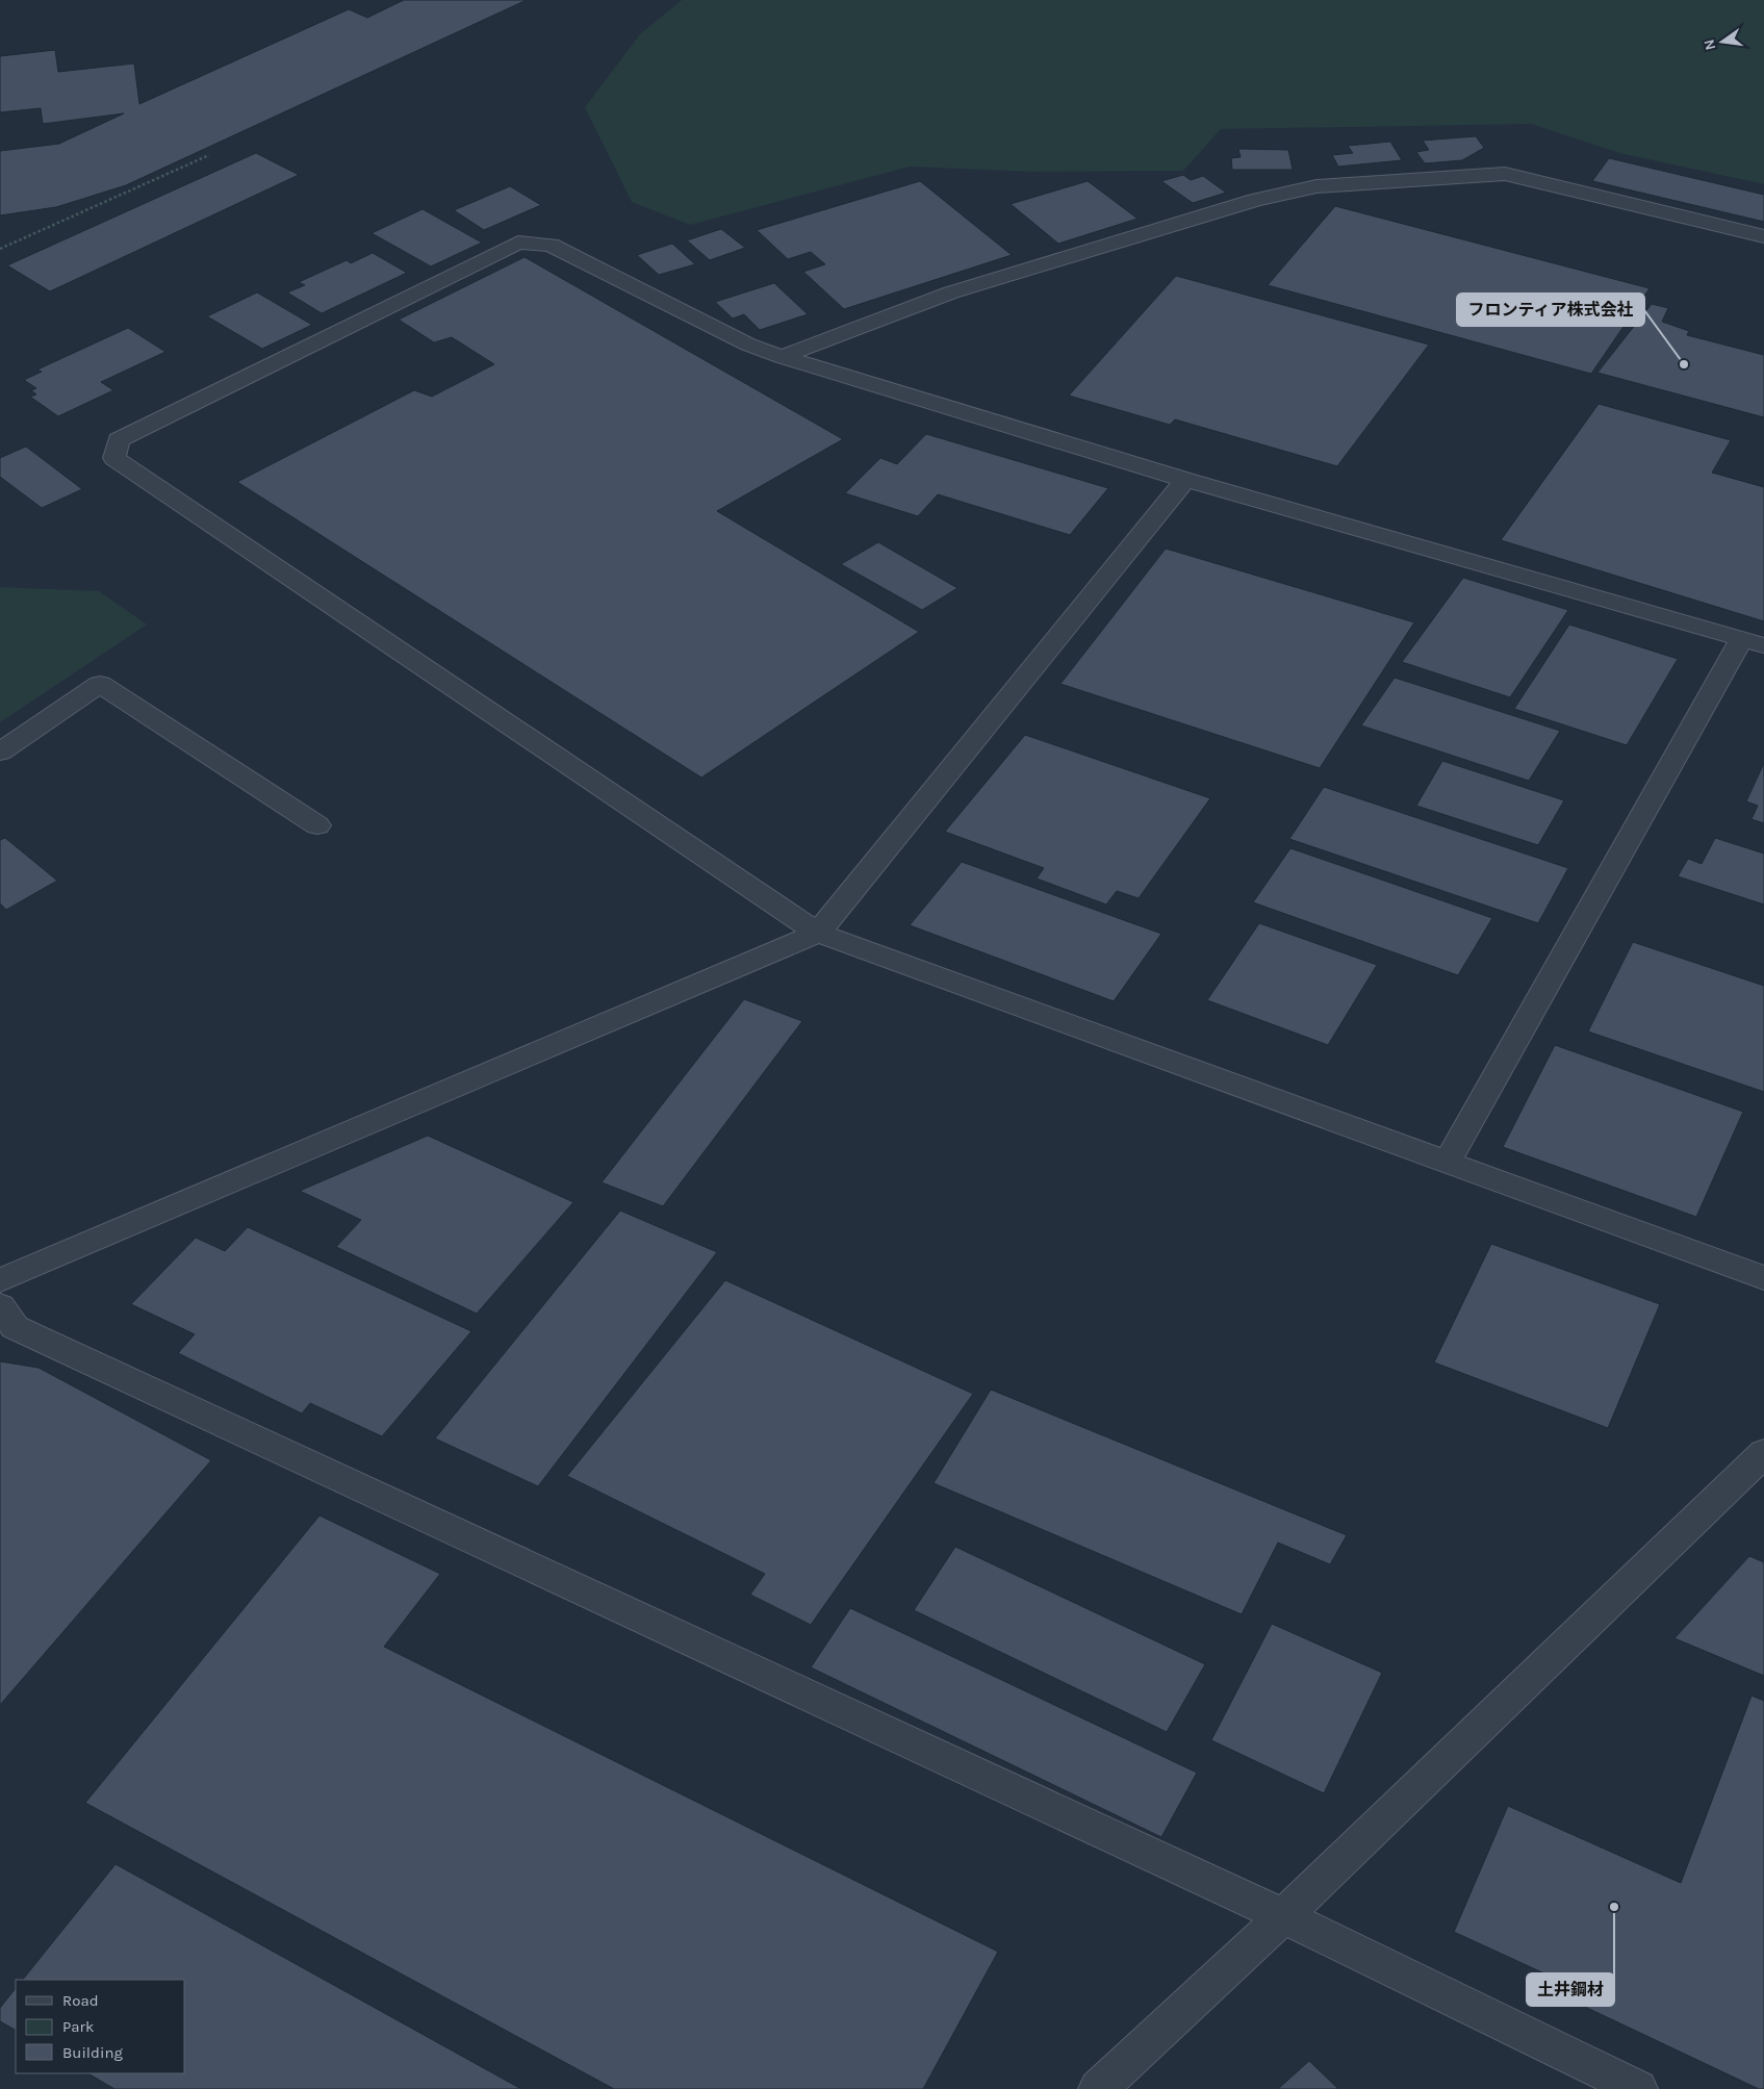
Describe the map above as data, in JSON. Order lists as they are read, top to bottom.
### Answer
{
  "places": ["フロンティア株式会社", "土井鋼材"],
  "legend": ["Road", "Park", "Building"],
  "north": "left"
}
